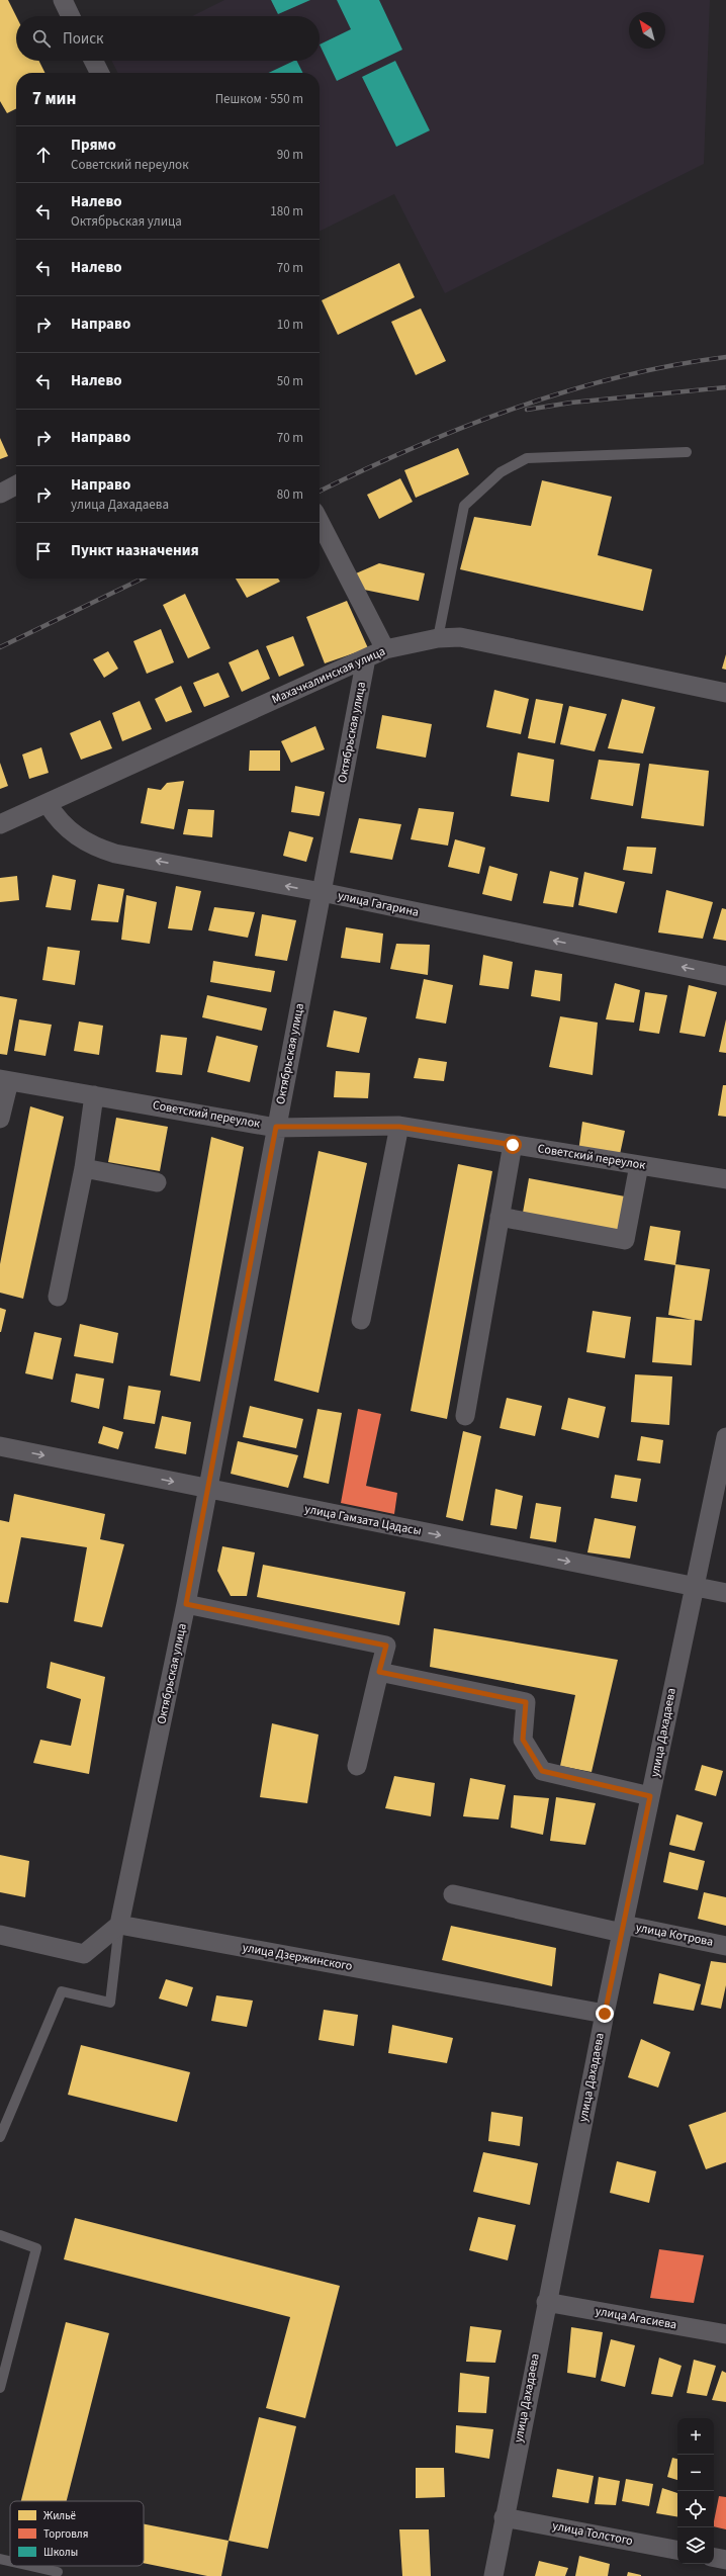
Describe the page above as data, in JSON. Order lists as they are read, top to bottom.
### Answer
{
  "streets": {
    "street": [
      "Махачкалинская улица",
      "Октябрьская улица",
      "улица Гагарина",
      "Советский переулок",
      "улица Гамзата Цадасы",
      "улица Дахадаева",
      "улица Котрова",
      "улица Дзержинского",
      "улица Агасиева",
      "улица Толстого"
    ]
  },
  "crossings": [
    ["Махачкалинская улица", "Октябрьская улица"],
    ["Махачкалинская улица", "улица Гагарина"],
    ["Октябрьская улица", "улица Гагарина"],
    ["Октябрьская улица", "Советский переулок"],
    ["Октябрьская улица", "улица Гамзата Цадасы"],
    ["Октябрьская улица", "улица Дзержинского"],
    ["улица Гамзата Цадасы", "улица Дахадаева"],
    ["улица Дахадаева", "улица Котрова"],
    ["улица Дахадаева", "улица Дзержинского"],
    ["улица Дахадаева", "улица Агасиева"],
    ["улица Дахадаева", "улица Толстого"]
  ],
  "one_way": ["улица Гагарина", "улица Гамзата Цадасы"],
  "legend": ["Жильё", "Торговля", "Школы"],
  "north": "top left",
  "page": {
    "search": "Поиск",
    "heading": ["7 мин", "Пешком · 550 m"],
    "list": [
      ["Прямо", "Советский переулок", "90 m"],
      ["Налево", "Октябрьская улица", "180 m"],
      ["Налево", "70 m"],
      ["Направо", "10 m"],
      ["Налево", "50 m"],
      ["Направо", "70 m"],
      ["Направо", "улица Дахадаева", "80 m"],
      "Пункт назначения"
    ],
    "map_buttons": ["+", "−"]
  }
}
